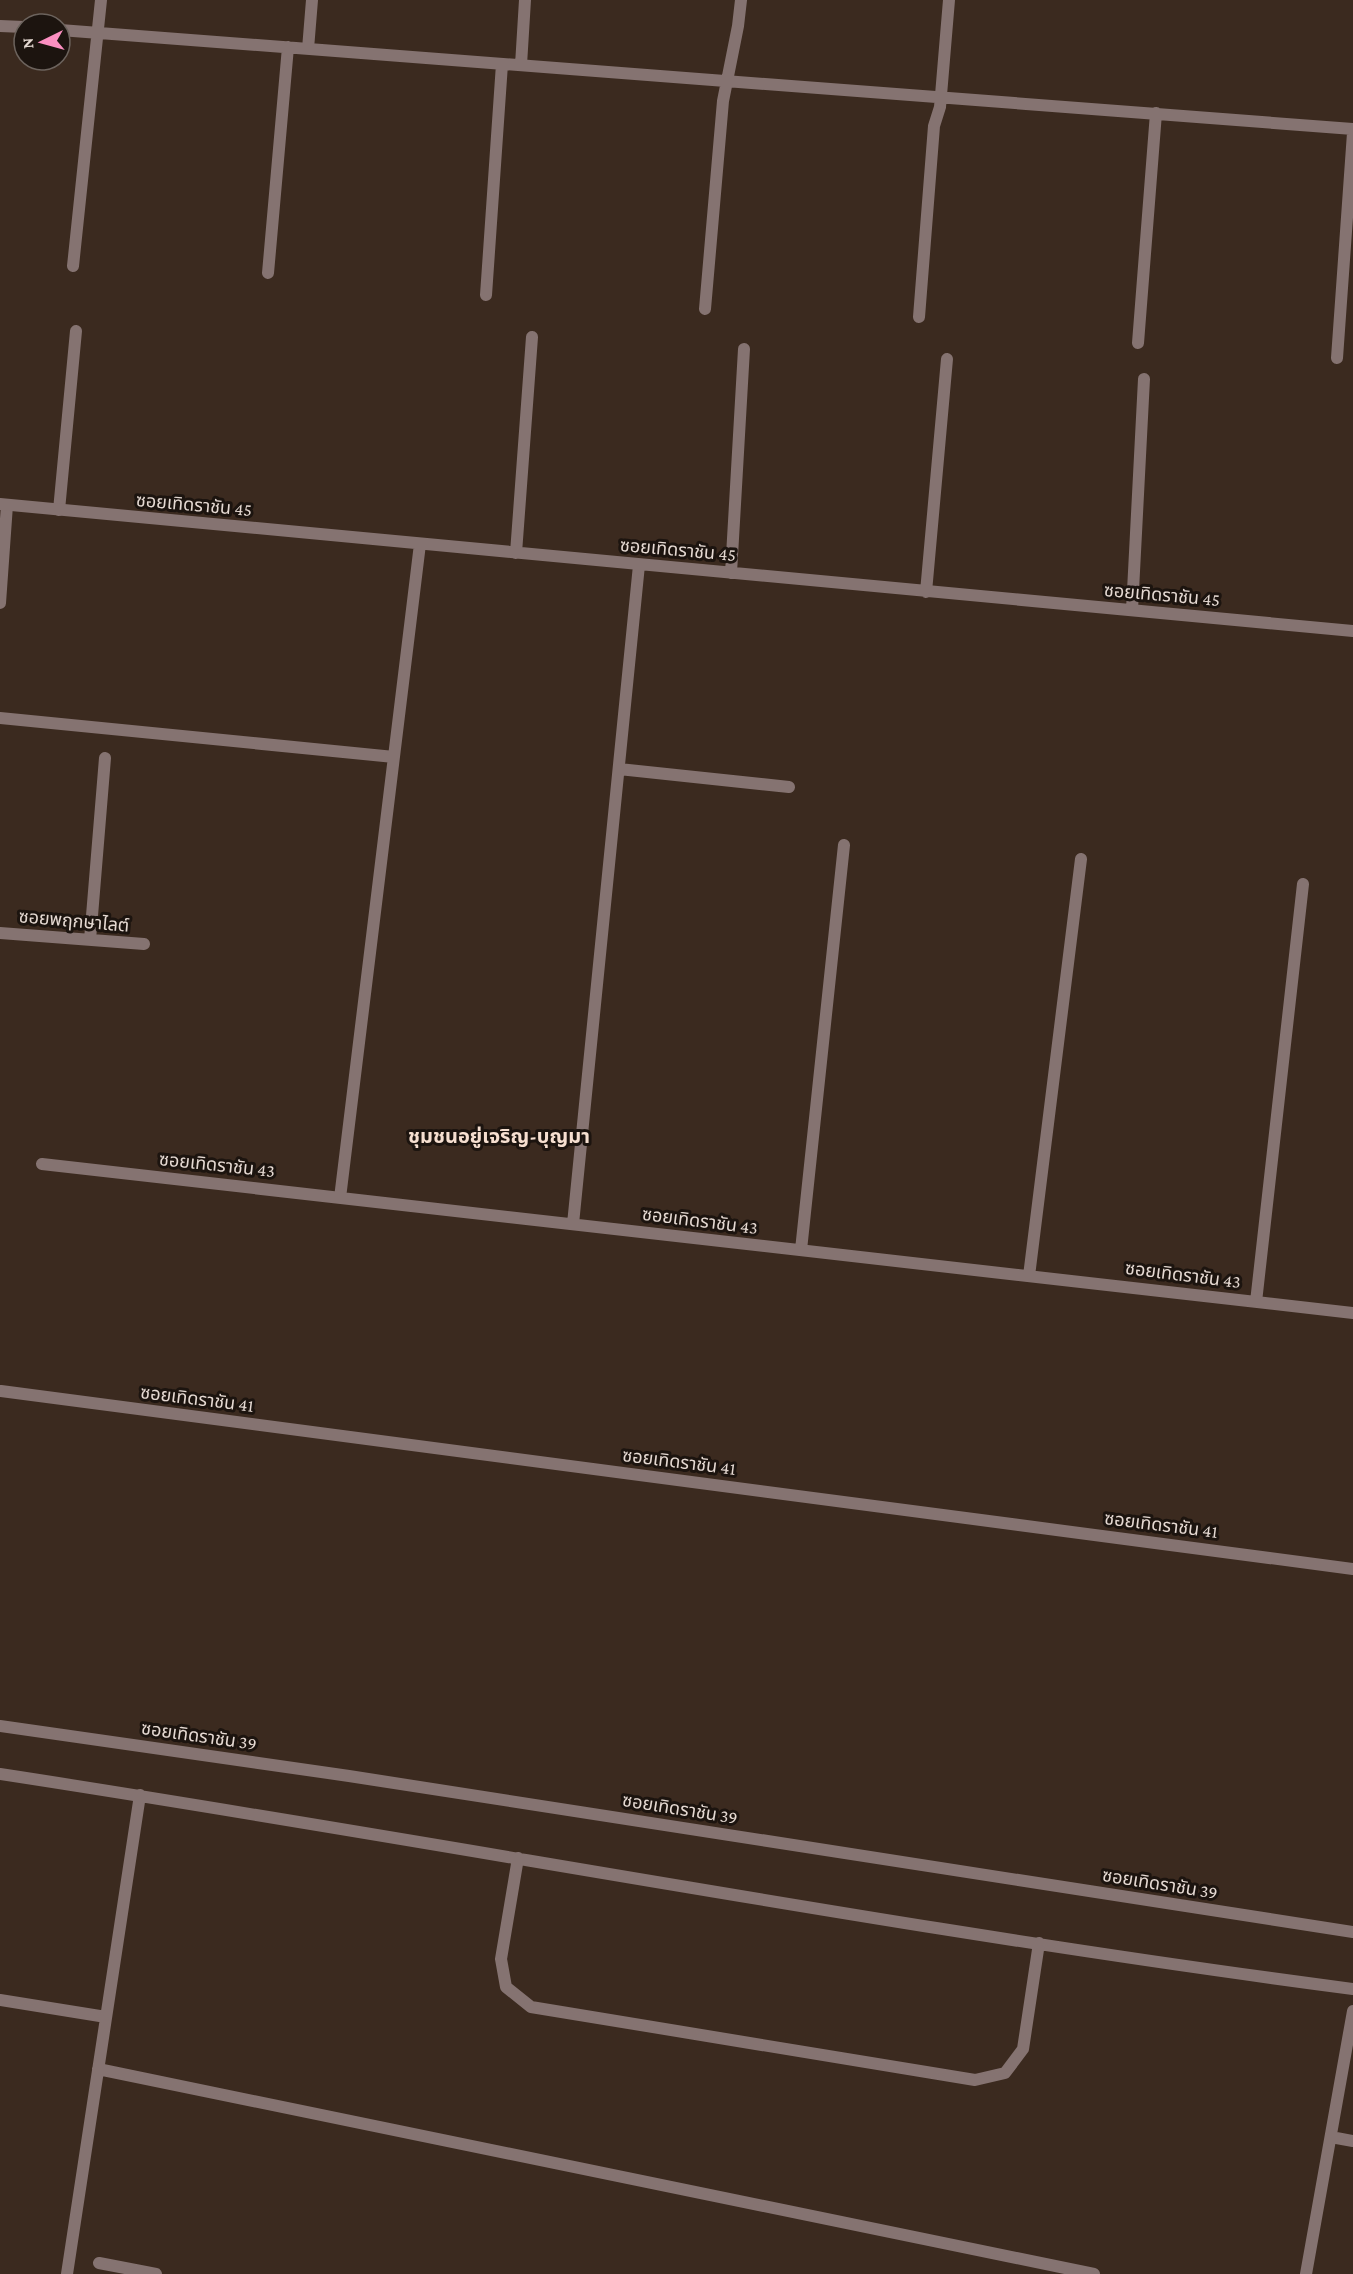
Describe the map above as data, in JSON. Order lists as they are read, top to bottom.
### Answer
{
  "streets": {
    "street": [
      "ซอยเทิดราชัน 45",
      "ซอยพฤกษาไลต์",
      "ซอยเทิดราชัน 43",
      "ซอยเทิดราชัน 41",
      "ซอยเทิดราชัน 39"
    ]
  },
  "districts": ["ชุมชนอยู่เจริญ-บุญมา"],
  "north": "left"
}
